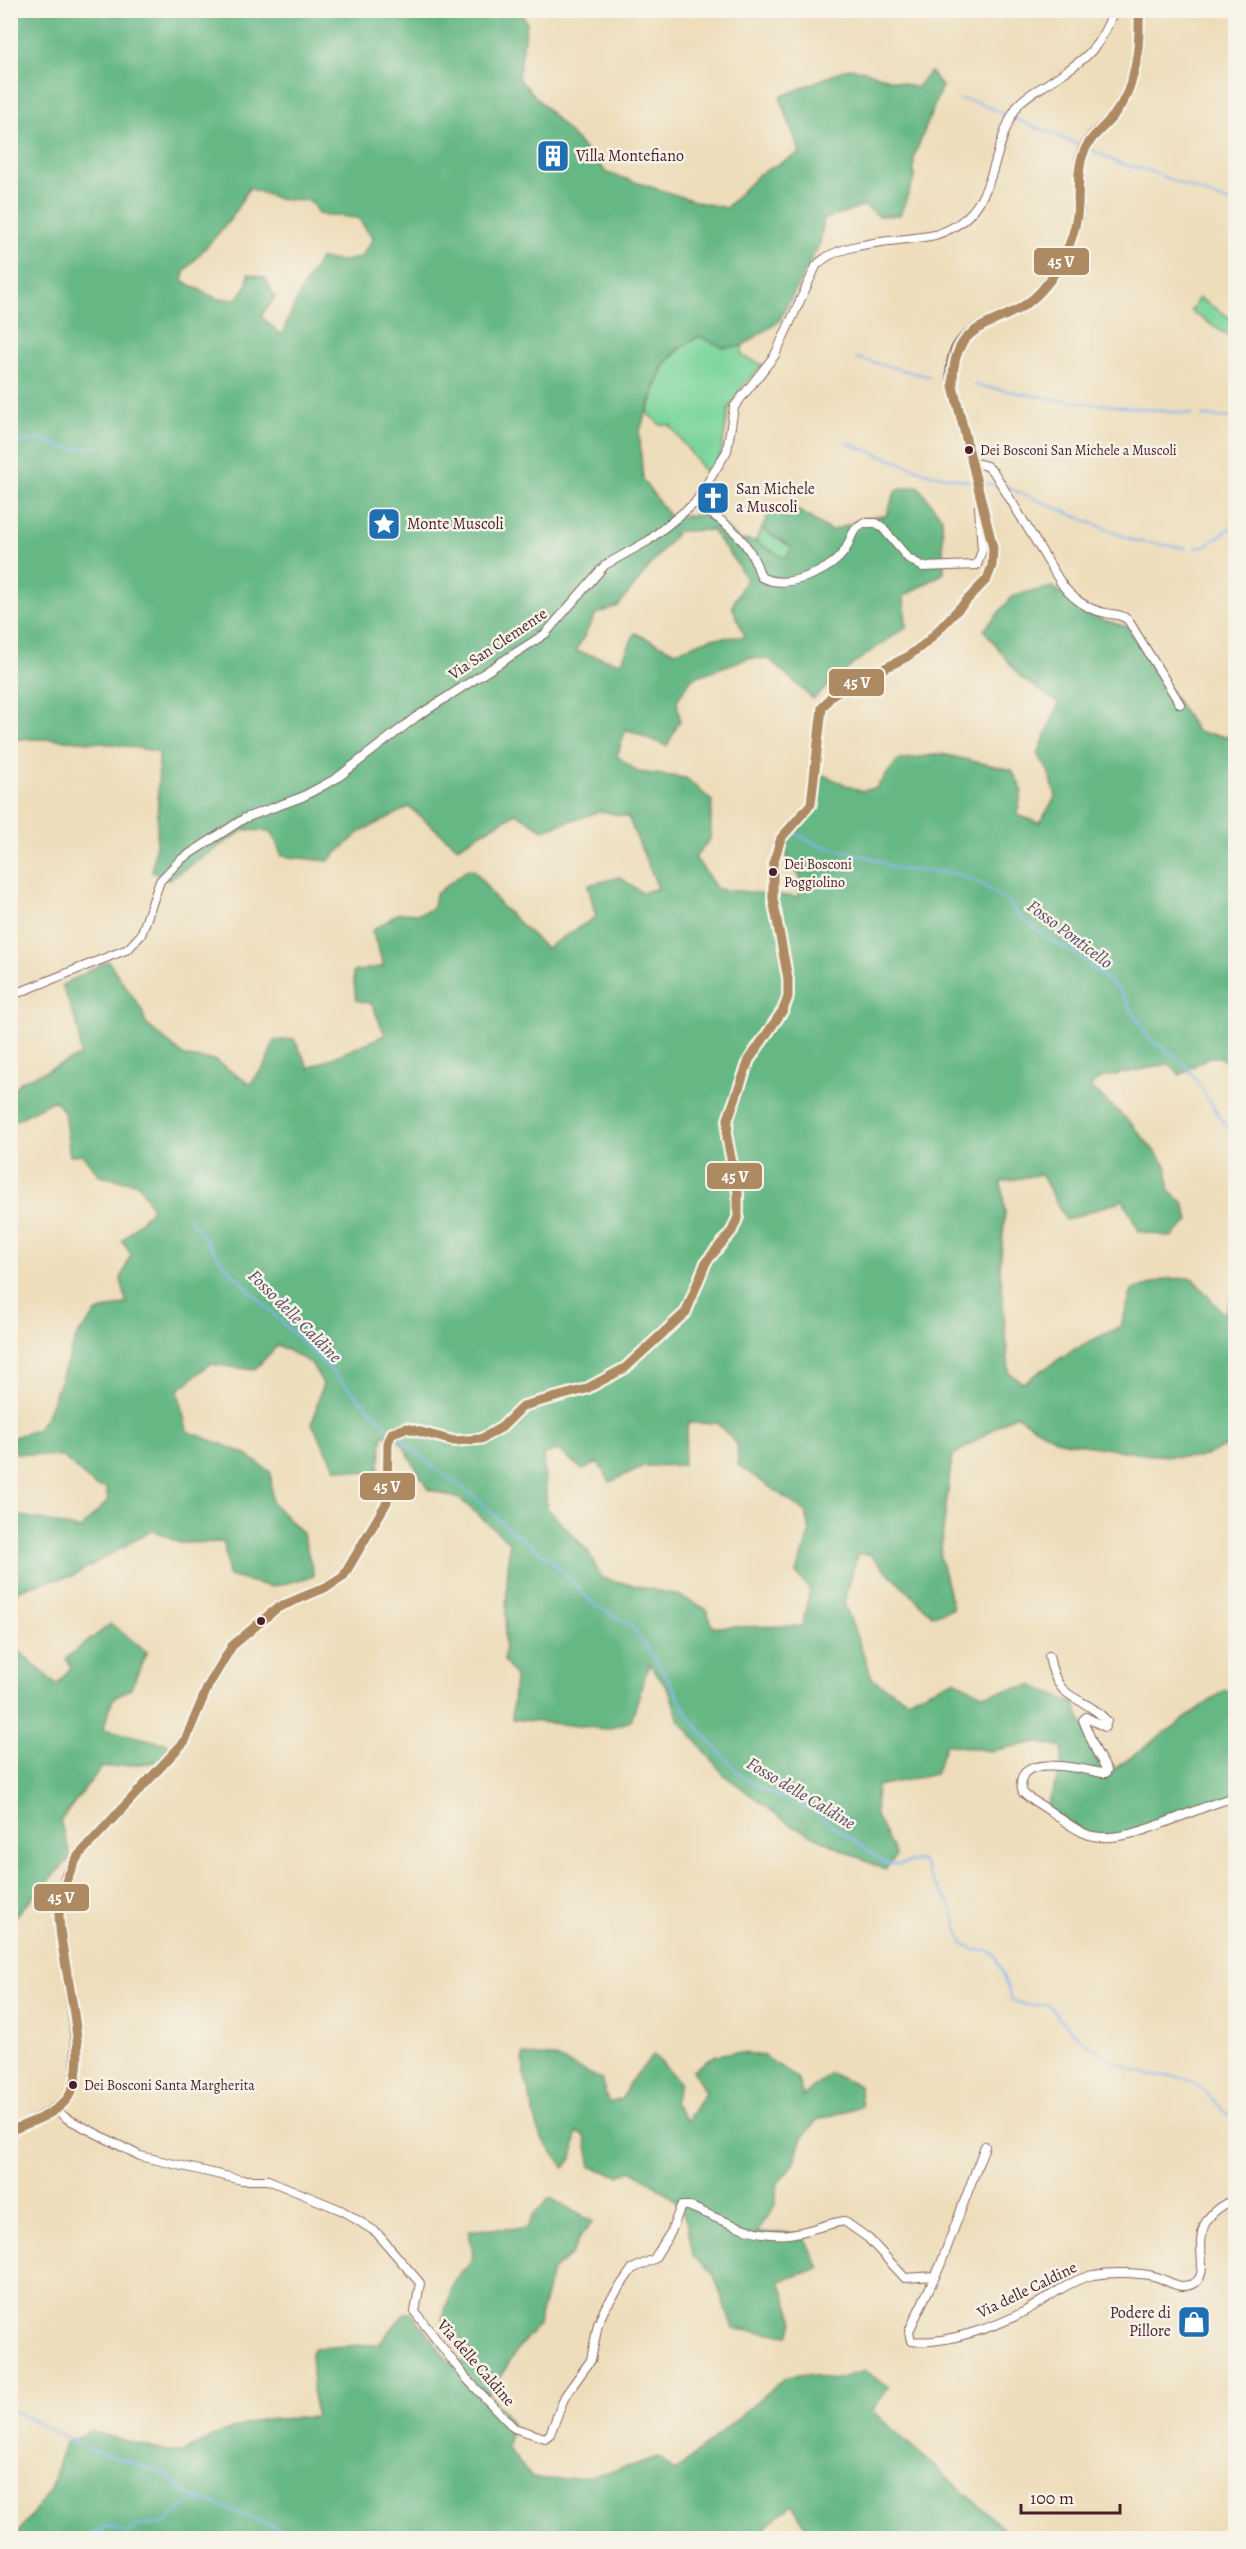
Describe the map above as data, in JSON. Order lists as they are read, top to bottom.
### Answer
{
  "streets": {
    "street": ["Via San Clemente", "Via delle Caldine"]
  },
  "water": ["Fosso Ponticello", "Fosso delle Caldine"],
  "places": {
    "building": ["Villa Montefiano"],
    "other": ["Dei Bosconi San Michele a Muscoli", "Dei Bosconi Poggiolino", "Dei Bosconi Santa Margherita"],
    "church": ["San Michele a Muscoli"],
    "place": ["Monte Muscoli"],
    "shop": ["Podere di Pillore"]
  },
  "scale_bar": "100 m"
}
